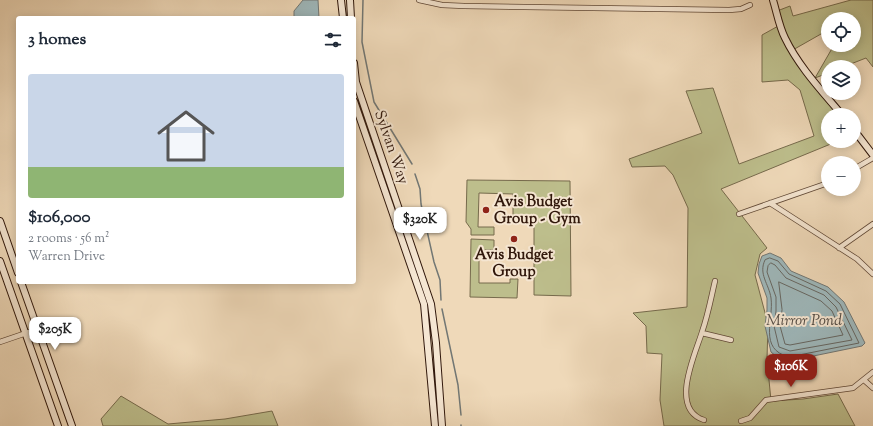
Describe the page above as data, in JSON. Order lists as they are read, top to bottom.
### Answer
{
  "streets": {
    "street": ["Sylvan Way"]
  },
  "water": ["Mirror Pond"],
  "places": ["Avis Budget Group - Gym", "Avis Budget Group"],
  "page": {
    "map_buttons": ["+", "−"],
    "heading": "3 homes",
    "list": [
      {
        "name": "$106,000",
        "note": "2 rooms · 56 m² · Warren Drive"
      }
    ],
    "price": ["$320K", "$205K", "$106K"]
  }
}
